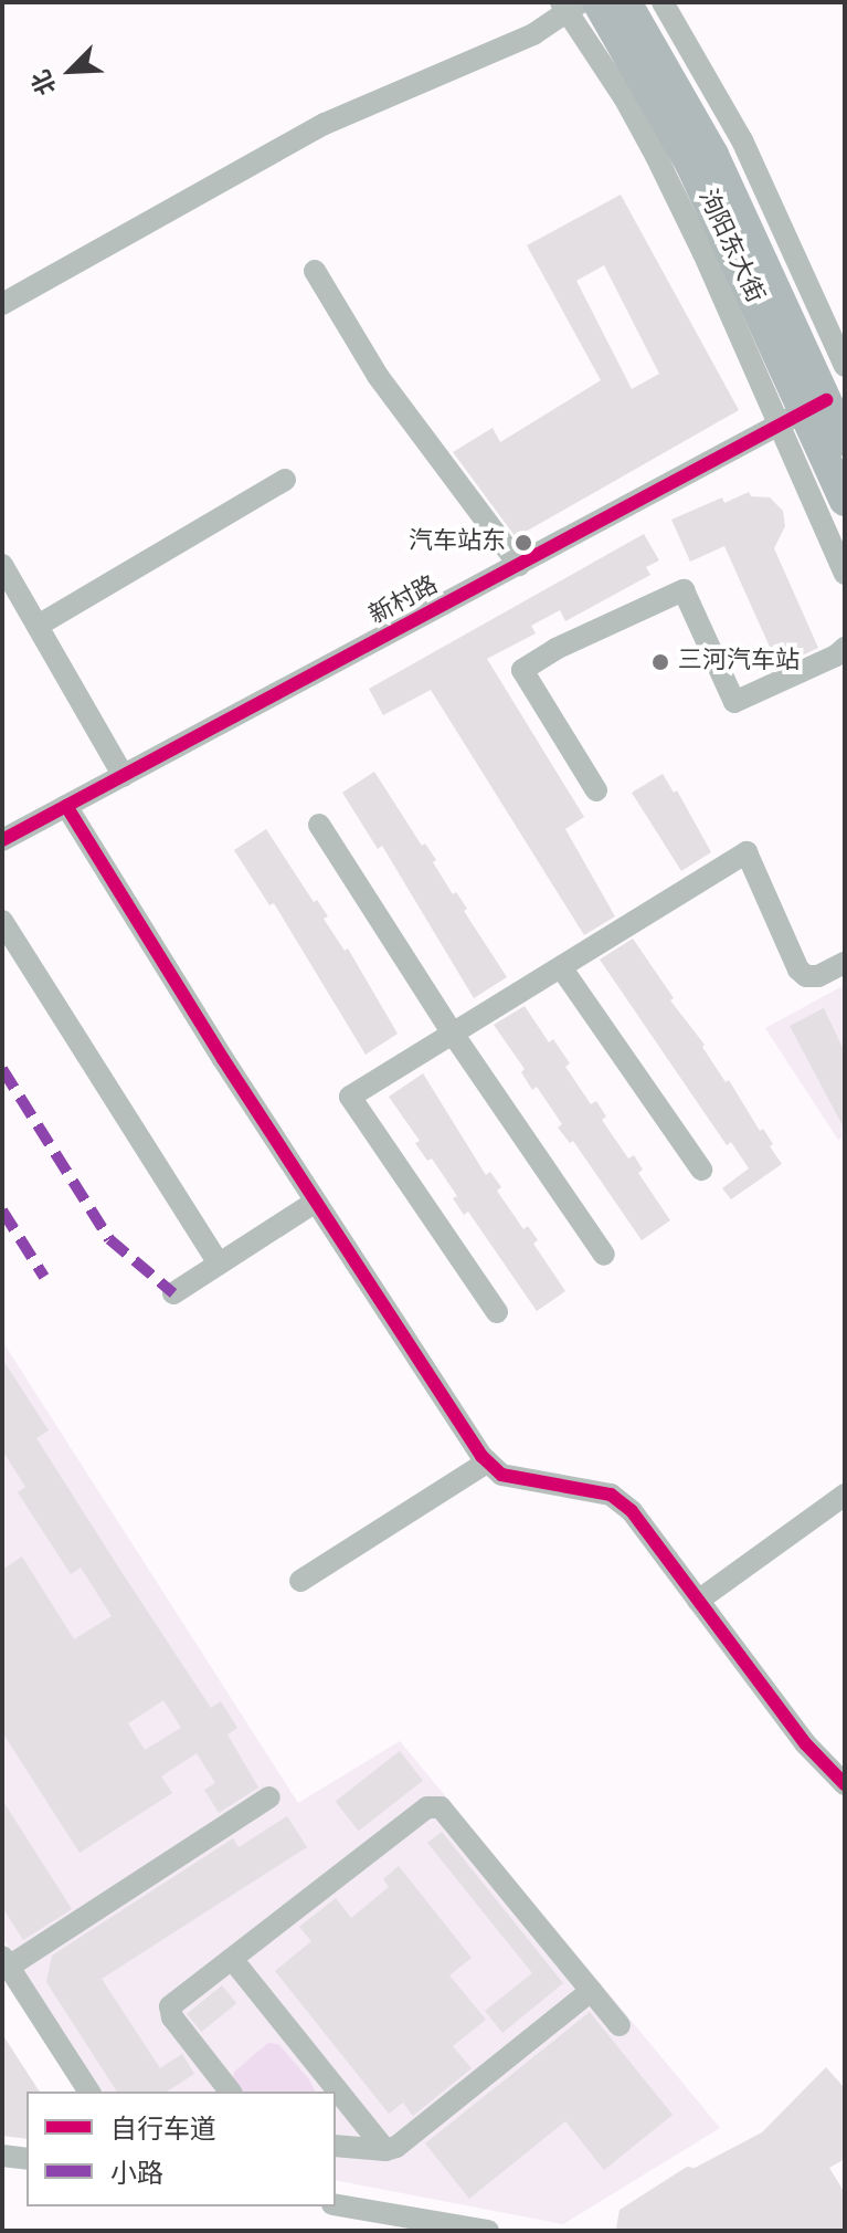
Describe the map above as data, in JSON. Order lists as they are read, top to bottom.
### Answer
{
  "streets": {
    "highway": ["泃阳东大街"],
    "street": ["新村路"]
  },
  "crossings": [
    ["泃阳东大街", "新村路"]
  ],
  "places": ["汽车站东", "三河汽车站"],
  "legend": ["自行车道", "小路"],
  "north": "bottom left"
}
